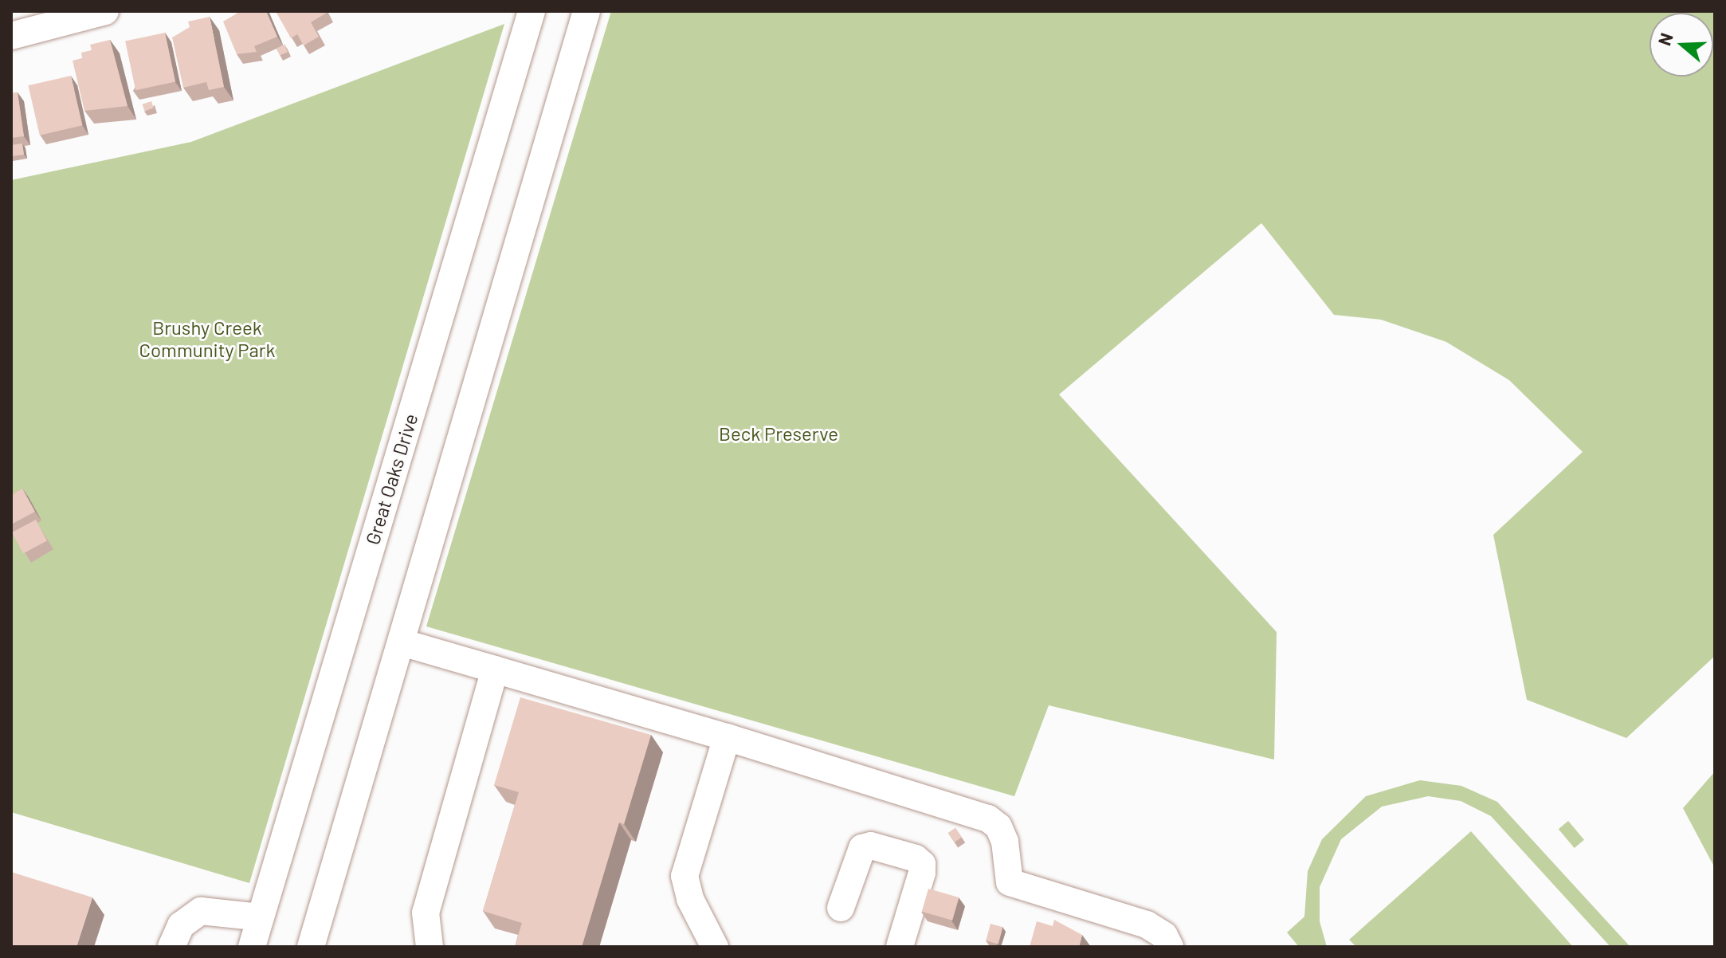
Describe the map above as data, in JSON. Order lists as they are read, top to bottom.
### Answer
{
  "streets": {
    "street": ["Great Oaks Drive"]
  },
  "parks": ["Brushy Creek Community Park", "Beck Preserve"],
  "north": "left"
}
